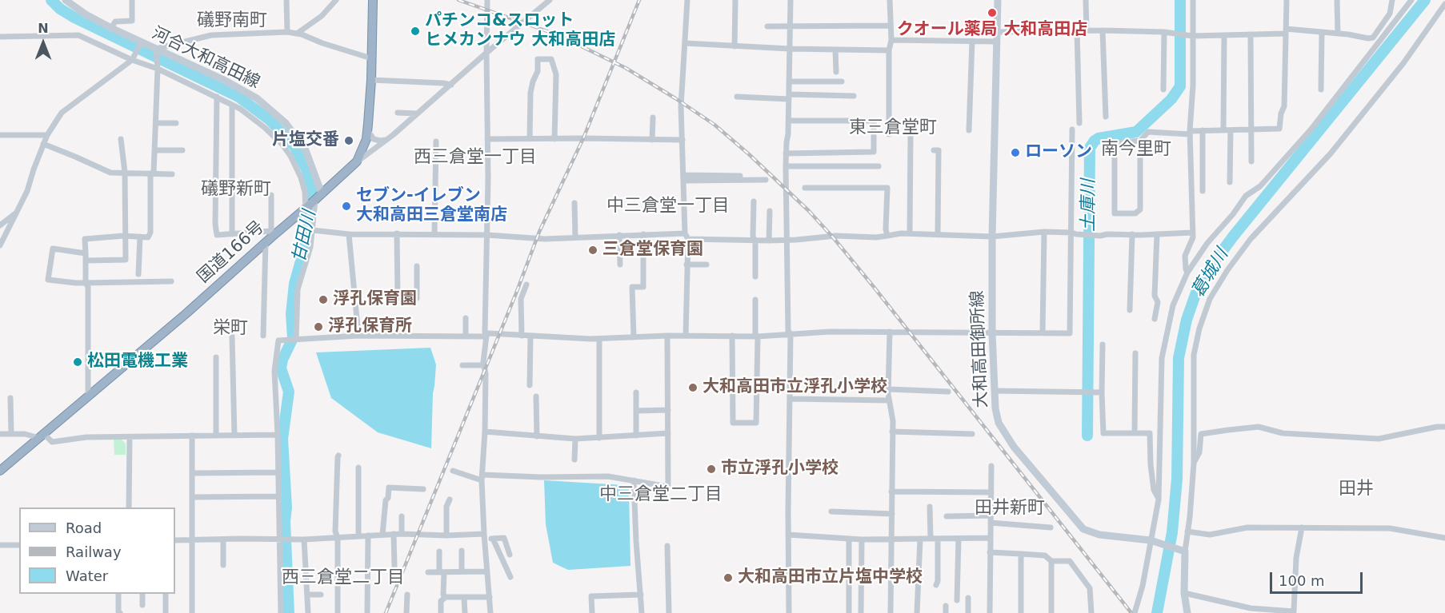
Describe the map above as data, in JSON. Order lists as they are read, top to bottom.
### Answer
{
  "streets": {
    "highway": ["国道166号"],
    "main road": ["河合大和高田線", "大和高田御所線"]
  },
  "crossings": [
    ["河合大和高田線", "国道166号"]
  ],
  "districts": [
    "礒野南町",
    "東三倉堂町",
    "南今里町",
    "西三倉堂一丁目",
    "礒野新町",
    "中三倉堂一丁目",
    "栄町",
    "田井",
    "中三倉堂二丁目",
    "田井新町",
    "西三倉堂二丁目"
  ],
  "water": ["土庫川", "甘田川", "葛城川"],
  "places": [
    "クオール薬局 大和高田店",
    "パチンコ&スロット ヒメカンナウ 大和高田店",
    "片塩交番",
    "ローソン",
    "セブン-イレブン 大和高田三倉堂南店",
    "三倉堂保育園",
    "浮孔保育園",
    "浮孔保育所",
    "松田電機工業",
    "大和高田市立浮孔小学校",
    "市立浮孔小学校",
    "大和高田市立片塩中学校"
  ],
  "legend": ["Road", "Railway", "Water"],
  "scale_bar": "100 m",
  "north": "top"
}
